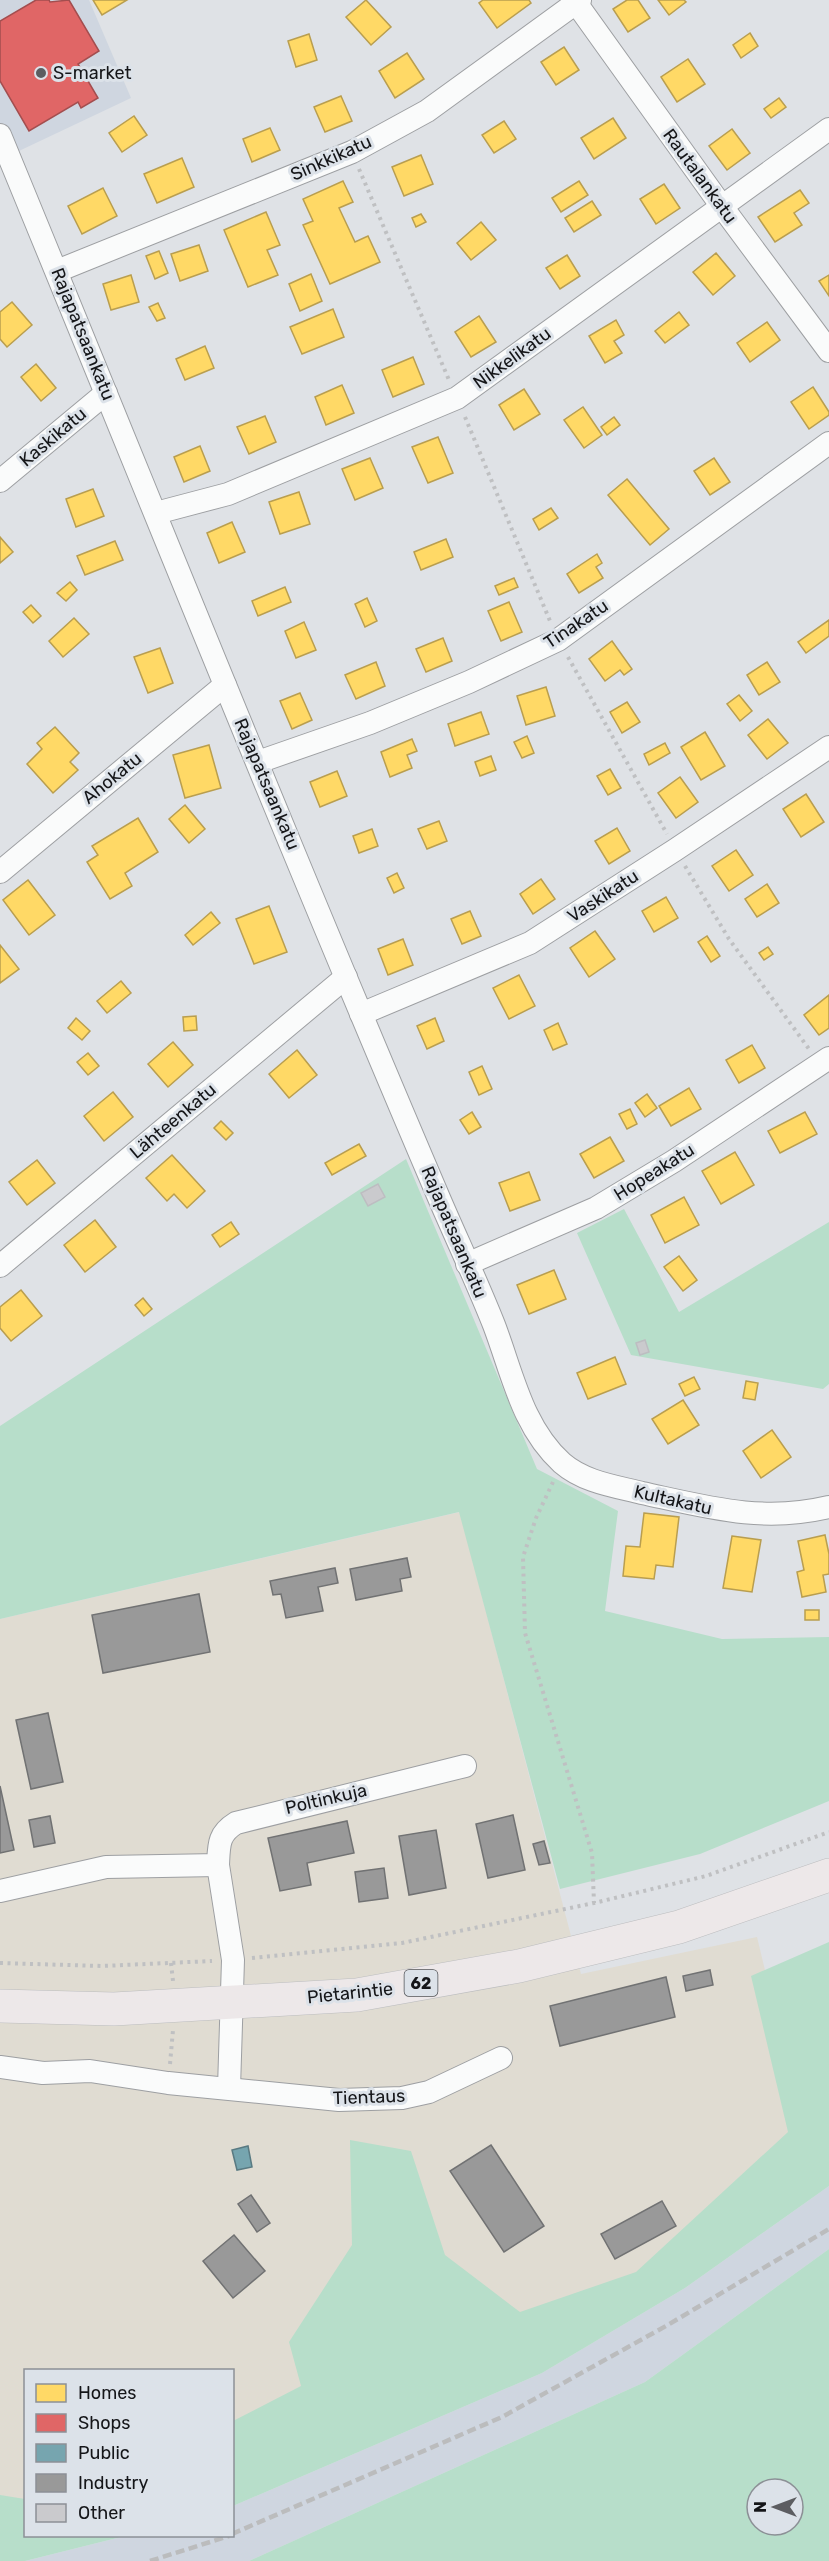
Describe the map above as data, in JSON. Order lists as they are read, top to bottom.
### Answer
{
  "streets": {
    "main road": ["62", "Pietarintie"],
    "street": [
      "Sinkkikatu",
      "Rautalankatu",
      "Rajapatsaankatu",
      "Nikkelikatu",
      "Kaskikatu",
      "Tinakatu",
      "Ahokatu",
      "Vaskikatu",
      "Lähteenkatu",
      "Hopeakatu",
      "Kultakatu",
      "Poltinkuja",
      "Tientaus"
    ]
  },
  "crossings": [
    ["Sinkkikatu", "Rautalankatu"],
    ["Sinkkikatu", "Rajapatsaankatu"],
    ["Rautalankatu", "Nikkelikatu"],
    ["Rajapatsaankatu", "Nikkelikatu"],
    ["Rajapatsaankatu", "Kaskikatu"],
    ["Rajapatsaankatu", "Tinakatu"],
    ["Rajapatsaankatu", "Ahokatu"],
    ["Rajapatsaankatu", "Vaskikatu"],
    ["Rajapatsaankatu", "Lähteenkatu"],
    ["Rajapatsaankatu", "Hopeakatu"],
    ["Rajapatsaankatu", "Kultakatu"],
    ["Poltinkuja", "Pietarintie"]
  ],
  "places": ["S-market"],
  "legend": [
    "Homes",
    "Shops",
    "Public",
    "Industry",
    "Other"
  ],
  "north": "left"
}
